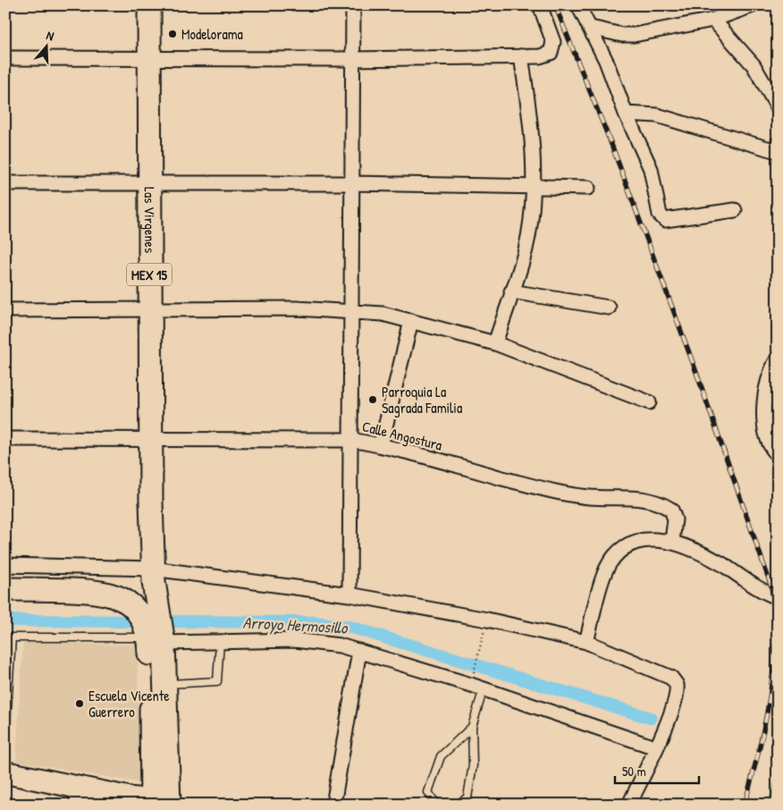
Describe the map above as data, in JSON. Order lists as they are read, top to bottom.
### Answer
{
  "streets": {
    "highway": ["Las Virgenes", "MEX 15"],
    "street": ["Calle Angostura"]
  },
  "crossings": [
    ["Las Virgenes", "MEX 15"],
    ["Las Virgenes", "Calle Angostura"]
  ],
  "water": ["Arroyo Hermosillo"],
  "places": ["Modelorama", "Parroquia La Sagrada Familia", "Escuela Vicente Guerrero"],
  "scale_bar": "50 m",
  "north": "top"
}
